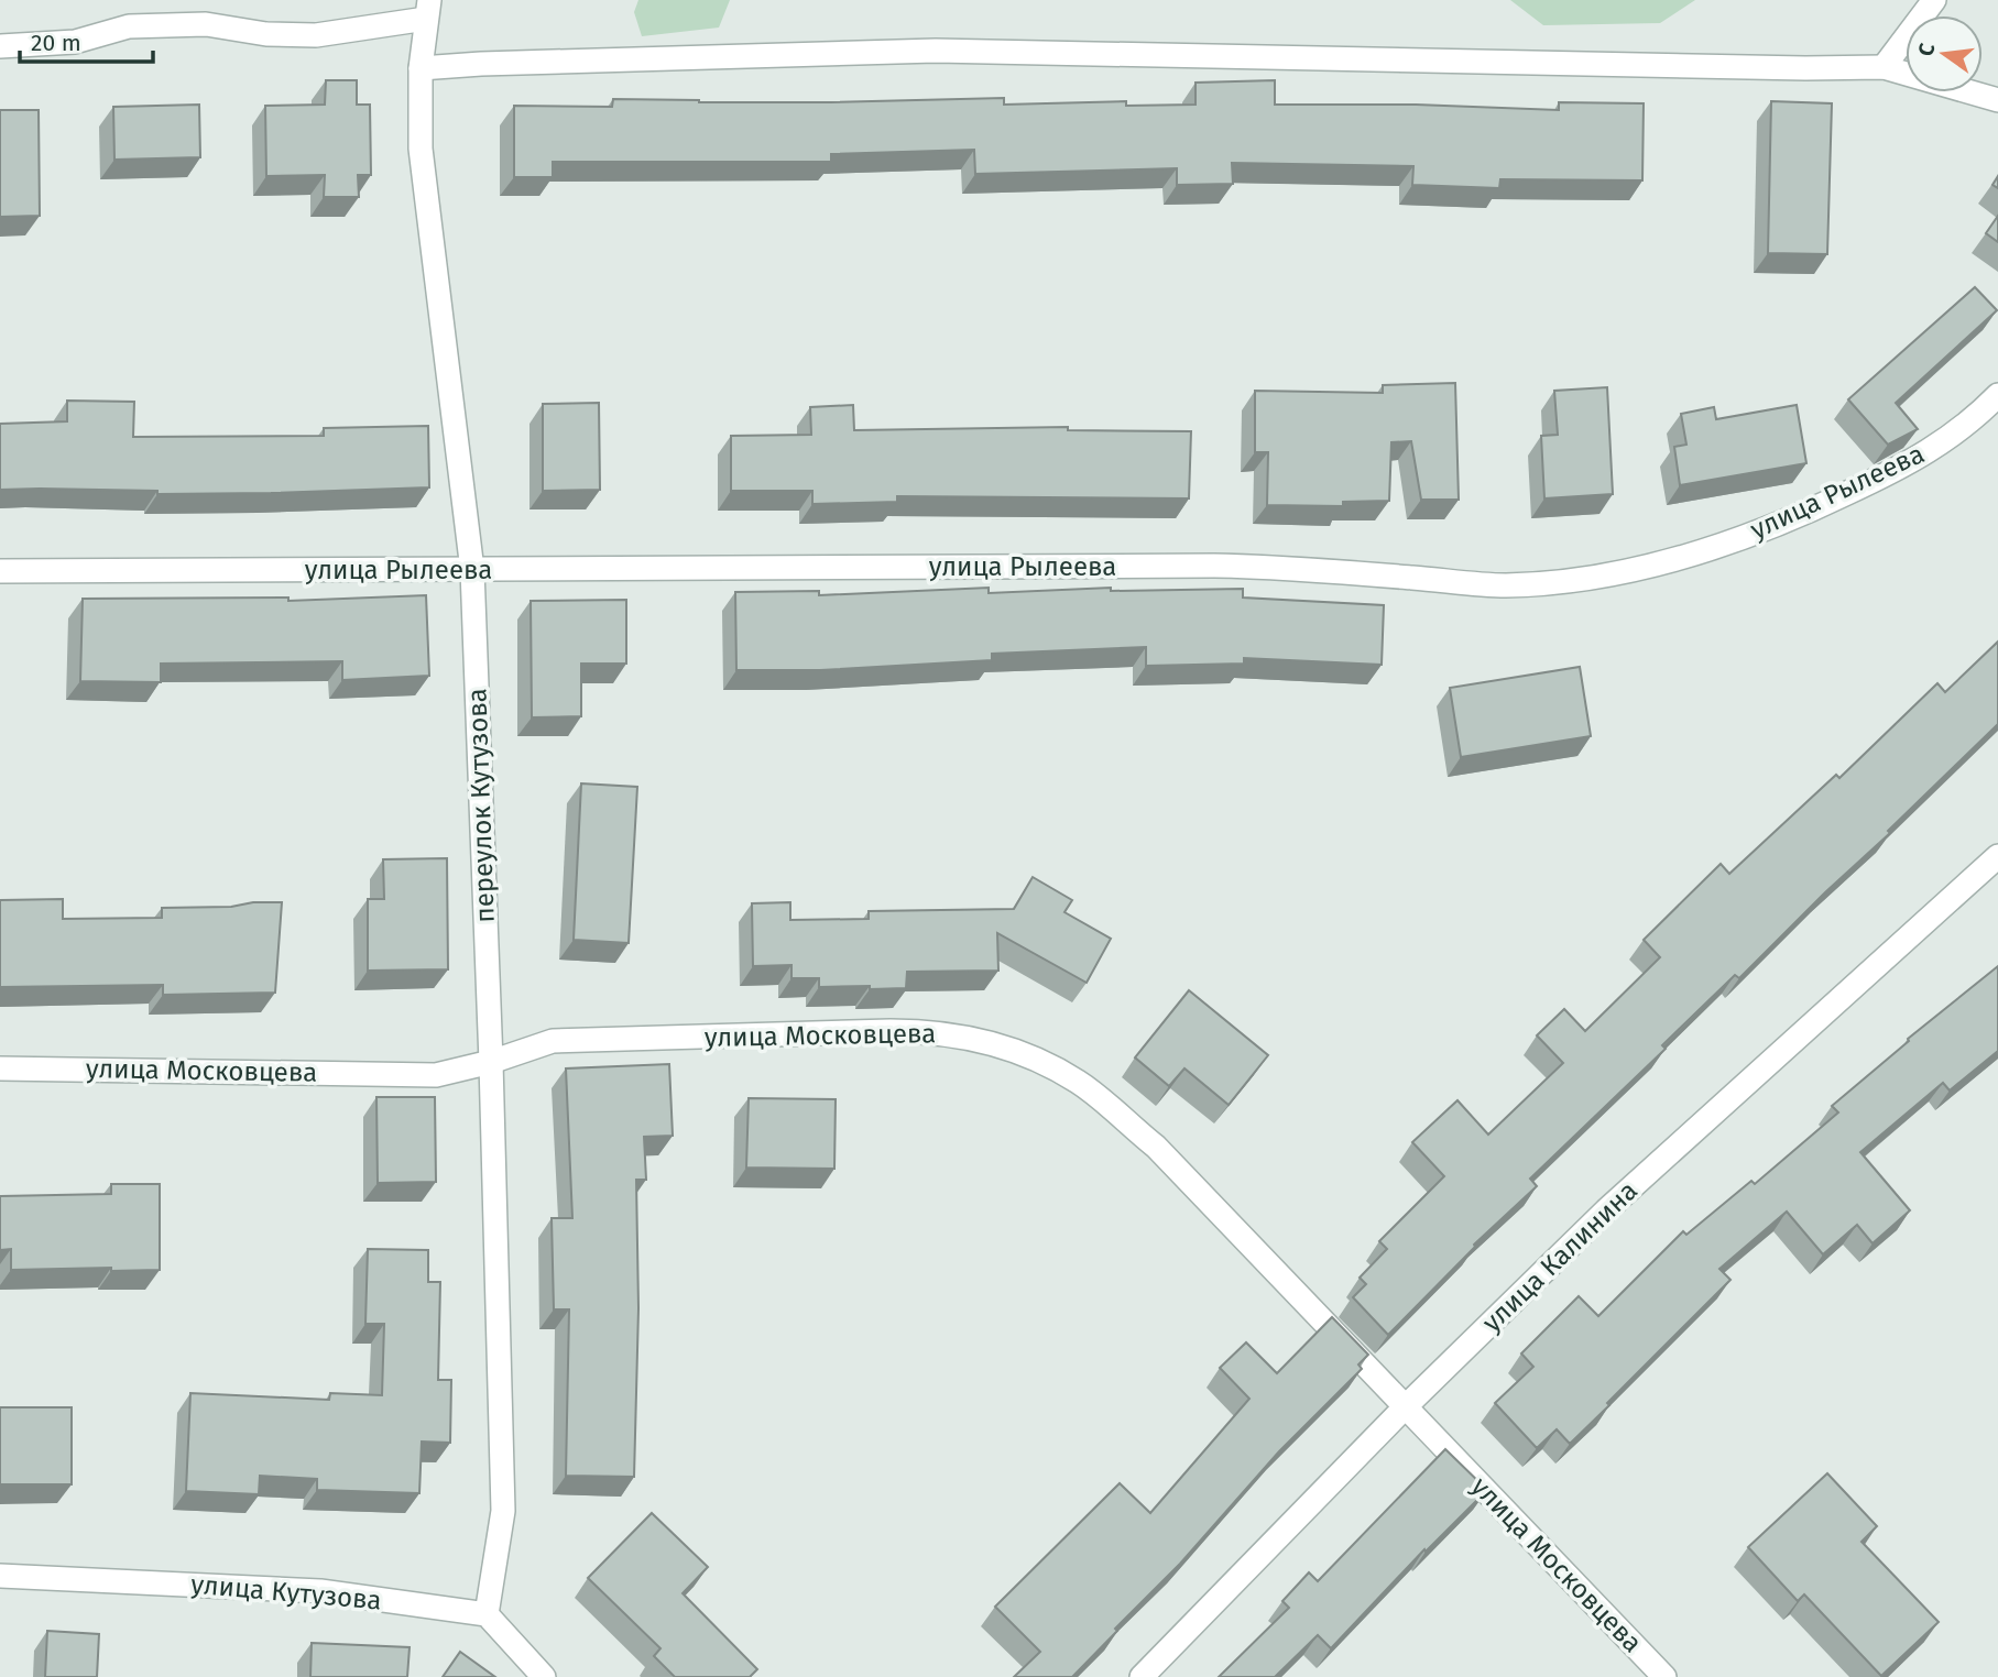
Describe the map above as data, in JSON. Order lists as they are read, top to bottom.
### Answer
{
  "streets": {
    "street": [
      "улица Рылеева",
      "переулок Кутузова",
      "улица Московцева",
      "улица Калинина",
      "улица Кутузова"
    ]
  },
  "crossings": [
    ["улица Рылеева", "переулок Кутузова"],
    ["переулок Кутузова", "улица Московцева"],
    ["переулок Кутузова", "улица Кутузова"],
    ["улица Московцева", "улица Калинина"]
  ],
  "scale_bar": "20 m",
  "north": "left"
}
